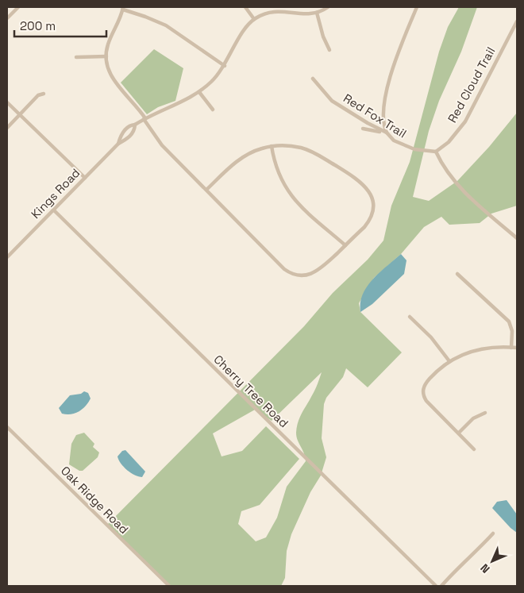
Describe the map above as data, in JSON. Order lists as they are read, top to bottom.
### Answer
{
  "streets": {
    "street": [
      "Red Cloud Trail",
      "Red Fox Trail",
      "Kings Road",
      "Cherry Tree Road",
      "Oak Ridge Road"
    ]
  },
  "crossings": [
    ["Red Cloud Trail", "Red Fox Trail"],
    ["Kings Road", "Cherry Tree Road"]
  ],
  "scale_bar": "200 m",
  "north": "bottom left"
}
